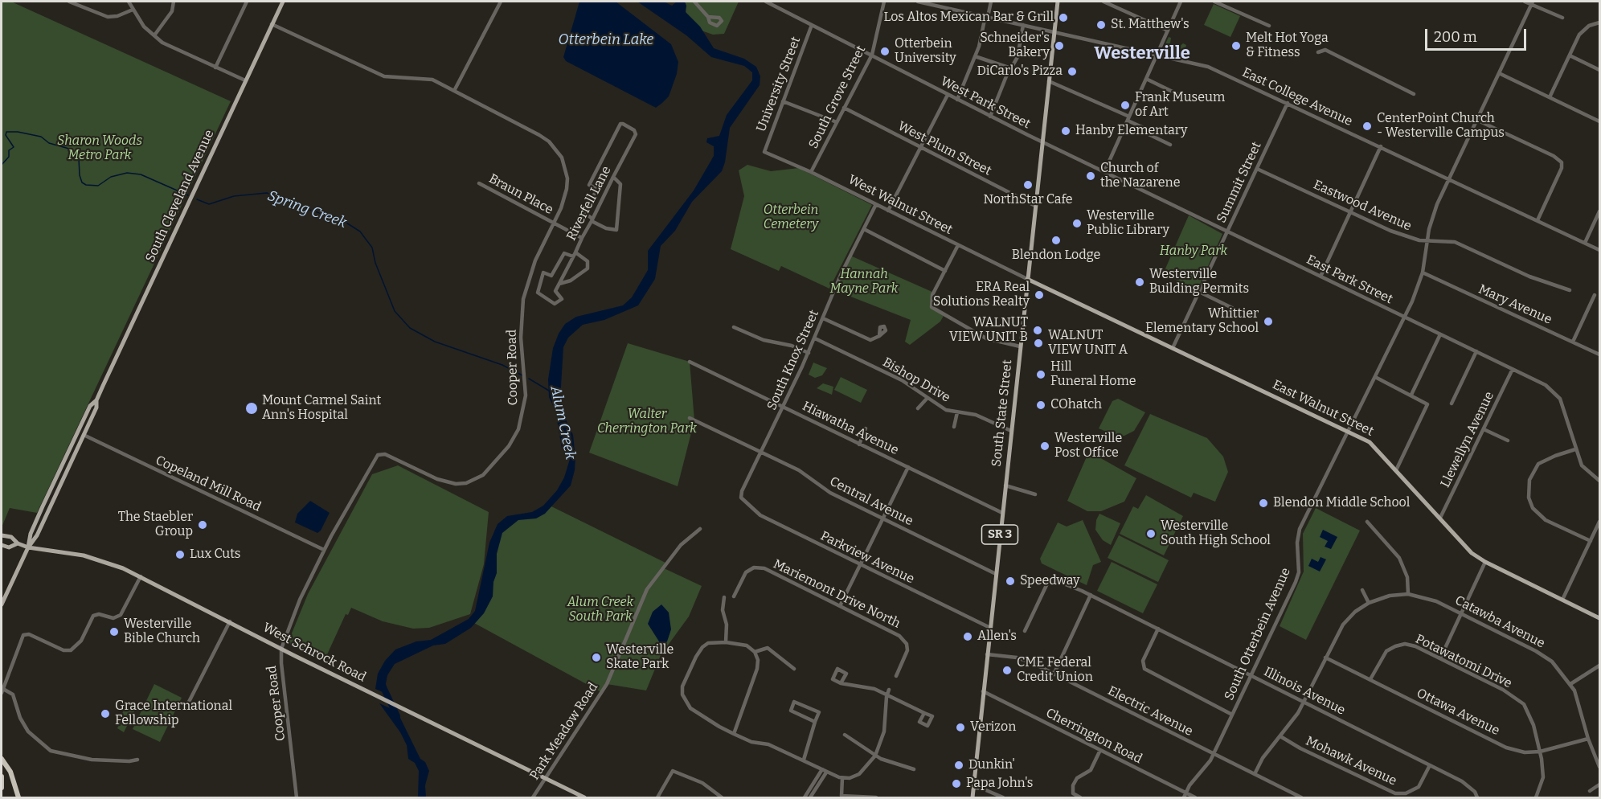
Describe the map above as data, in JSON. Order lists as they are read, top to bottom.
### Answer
{
  "streets": {
    "main road": [
      "South Cleveland Avenue",
      "East Walnut Street",
      "South State Street",
      "SR 3",
      "West Schrock Road"
    ],
    "street": [
      "University Street",
      "South Grove Street",
      "East College Avenue",
      "West Park Street",
      "West Plum Street",
      "Summit Street",
      "Braun Place",
      "Riverfell Lane",
      "West Walnut Street",
      "Eastwood Avenue",
      "East Park Street",
      "Mary Avenue",
      "South Knox Street",
      "Cooper Road",
      "Bishop Drive",
      "Hiawatha Avenue",
      "Llewellyn Avenue",
      "Copeland Mill Road",
      "Central Avenue",
      "Parkview Avenue",
      "Mariemont Drive North",
      "Catawba Avenue",
      "South Otterbein Avenue",
      "Potawatomi Drive",
      "Illinois Avenue",
      "Electric Avenue",
      "Ottawa Avenue",
      "Park Meadow Road",
      "Cherrington Road",
      "Mohawk Avenue"
    ]
  },
  "crossings": [
    ["University Street", "West Park Street"],
    ["University Street", "West Walnut Street"],
    ["South Grove Street", "West Park Street"],
    ["South Grove Street", "West Plum Street"],
    ["South Grove Street", "West Walnut Street"],
    ["East College Avenue", "Summit Street"],
    ["East College Avenue", "South State Street"],
    ["East College Avenue", "SR 3"],
    ["East College Avenue", "South Otterbein Avenue"],
    ["West Park Street", "East Park Street"],
    ["West Park Street", "South State Street"],
    ["West Plum Street", "South State Street"],
    ["Summit Street", "Eastwood Avenue"],
    ["Summit Street", "East Park Street"],
    ["Summit Street", "East Walnut Street"],
    ["Braun Place", "Riverfell Lane"],
    ["Braun Place", "Cooper Road"],
    ["South Cleveland Avenue", "Cooper Road"],
    ["South Cleveland Avenue", "Copeland Mill Road"],
    ["South Cleveland Avenue", "West Schrock Road"],
    ["West Walnut Street", "South Knox Street"],
    ["West Walnut Street", "East Walnut Street"],
    ["West Walnut Street", "South State Street"],
    ["Eastwood Avenue", "South Otterbein Avenue"],
    ["East Park Street", "South State Street"],
    ["East Park Street", "Llewellyn Avenue"],
    ["East Park Street", "South Otterbein Avenue"],
    ["Mary Avenue", "South Otterbein Avenue"],
    ["South Knox Street", "Bishop Drive"],
    ["South Knox Street", "Hiawatha Avenue"],
    ["South Knox Street", "Central Avenue"],
    ["South Knox Street", "Parkview Avenue"],
    ["Cooper Road", "Copeland Mill Road"],
    ["Cooper Road", "West Schrock Road"],
    ["Bishop Drive", "South State Street"],
    ["East Walnut Street", "South State Street"],
    ["East Walnut Street", "Llewellyn Avenue"],
    ["East Walnut Street", "South Otterbein Avenue"],
    ["South State Street", "Hiawatha Avenue"],
    ["South State Street", "Central Avenue"],
    ["South State Street", "SR 3"],
    ["South State Street", "Parkview Avenue"],
    ["South State Street", "Electric Avenue"],
    ["South State Street", "Cherrington Road"],
    ["Catawba Avenue", "Ottawa Avenue"],
    ["South Otterbein Avenue", "Illinois Avenue"],
    ["South Otterbein Avenue", "Electric Avenue"],
    ["South Otterbein Avenue", "Cherrington Road"],
    ["West Schrock Road", "Park Meadow Road"],
    ["Potawatomi Drive", "Ottawa Avenue"],
    ["Illinois Avenue", "Mohawk Avenue"]
  ],
  "districts": ["Westerville"],
  "water": ["Otterbein Lake", "Spring Creek", "Alum Creek"],
  "parks": [
    "Sharon Woods Metro Park",
    "Otterbein Cemetery",
    "Hanby Park",
    "Hannah Mayne Park",
    "Walter Cherrington Park",
    "Alum Creek South Park"
  ],
  "places": [
    "Los Altos Mexican Bar & Grill",
    "St. Matthew's",
    "Schneider's Bakery",
    "Melt Hot Yoga & Fitness",
    "Otterbein University",
    "DiCarlo's Pizza",
    "Frank Museum of Art",
    "CenterPoint Church - Westerville Campus",
    "Hanby Elementary",
    "Church of the Nazarene",
    "NorthStar Cafe",
    "Westerville Public Library",
    "Blendon Lodge",
    "Westerville Building Permits",
    "ERA Real Solutions Realty",
    "Whittier Elementary School",
    "WALNUT VIEW UNIT B",
    "WALNUT VIEW UNIT A",
    "Hill Funeral Home",
    "COhatch",
    "Mount Carmel Saint Ann's Hospital",
    "Westerville Post Office",
    "Blendon Middle School",
    "The Staebler Group",
    "Westerville South High School",
    "Lux Cuts",
    "Speedway",
    "Westerville Bible Church",
    "Allen's",
    "Westerville Skate Park",
    "CME Federal Credit Union",
    "Grace International Fellowship",
    "Verizon",
    "Dunkin'",
    "Papa John's"
  ],
  "scale_bar": "200 m"
}
